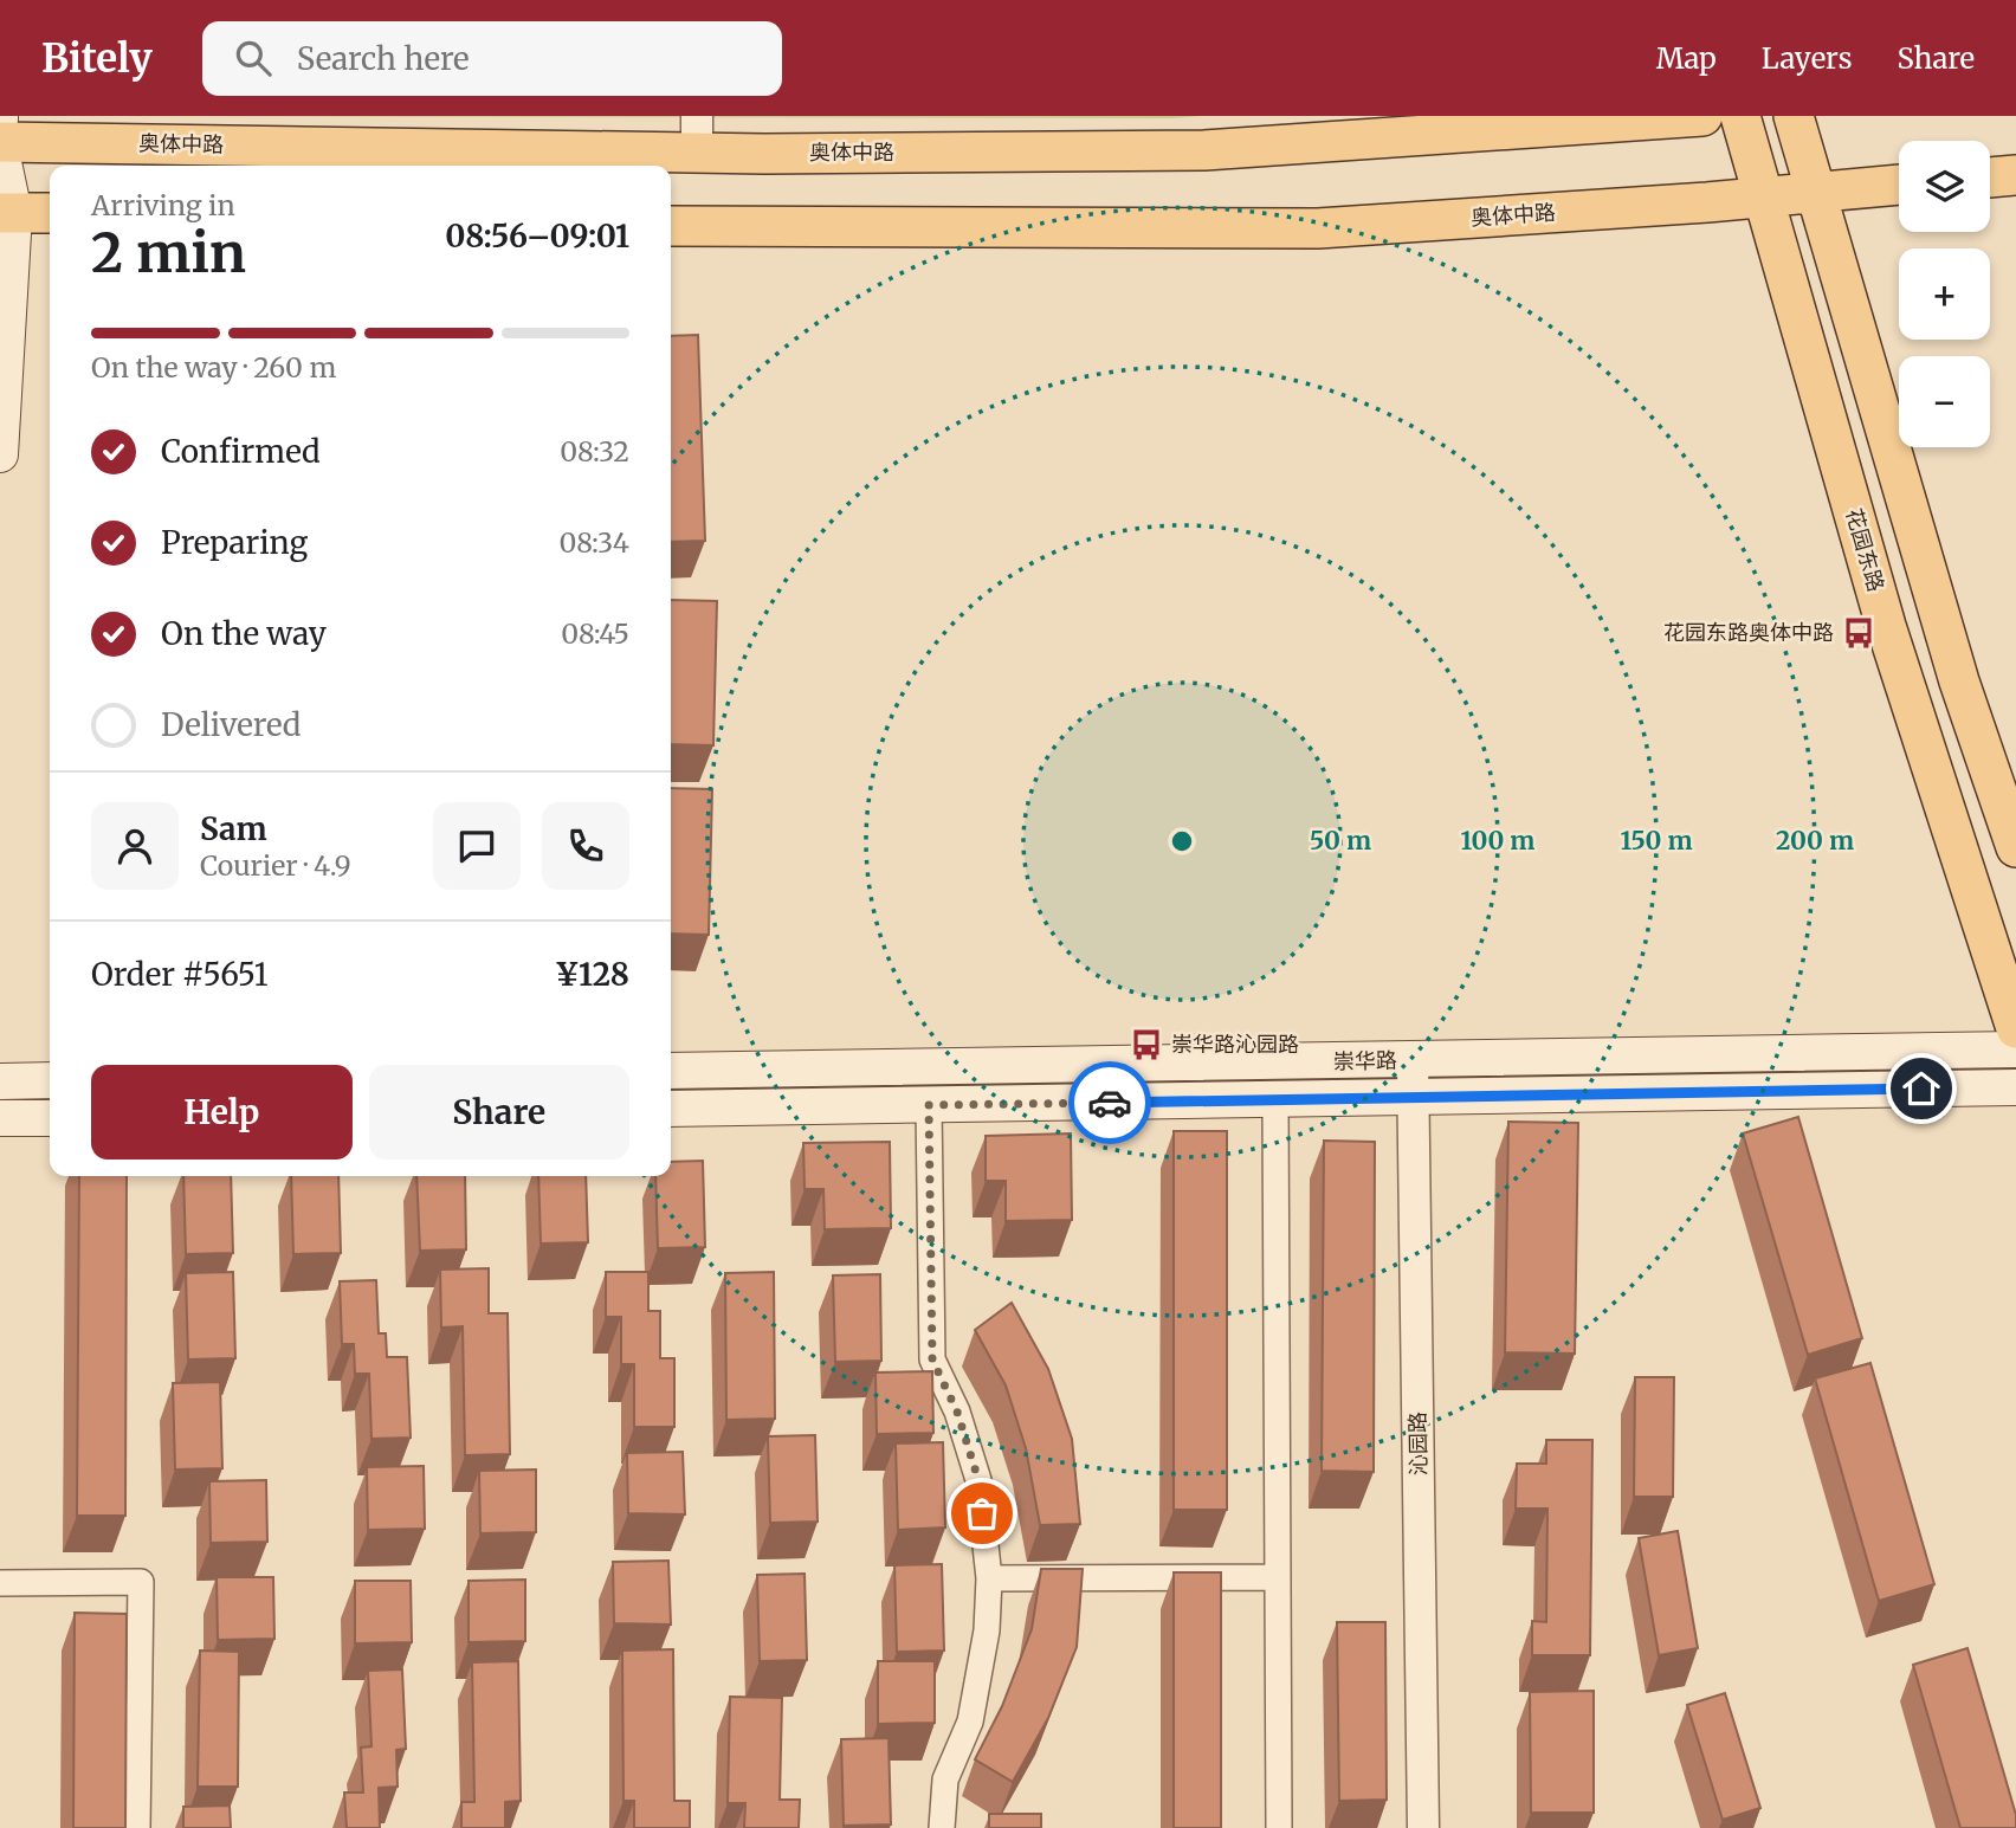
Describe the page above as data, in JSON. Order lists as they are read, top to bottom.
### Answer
{
  "streets": {
    "main road": ["奥体中路", "花园东路", "崇华路"],
    "street": ["沁园路"]
  },
  "crossings": [
    ["奥体中路", "花园东路"],
    ["崇华路", "沁园路"]
  ],
  "places": {
    "bus stop": ["花园东路奥体中路", "崇华路沁园路"]
  },
  "page": {
    "header": "Bitely",
    "search": "Search here",
    "nav": ["Map", "Layers", "Share"],
    "map_buttons": ["+", "−"],
    "heading": ["2 min", "Arriving in", "08:56–09:01"],
    "panel": [
      "Sam",
      "Courier · 4.9",
      "Order #5651",
      "¥128"
    ],
    "bar": "On the way · 260 m",
    "list": [
      ["Confirmed", "08:32"],
      ["Preparing", "08:34"],
      ["On the way", "08:45"],
      "Delivered"
    ],
    "buttons": ["Help", "Share"]
  },
  "rings": [
    "50 m",
    "100 m",
    "150 m",
    "200 m"
  ]
}
